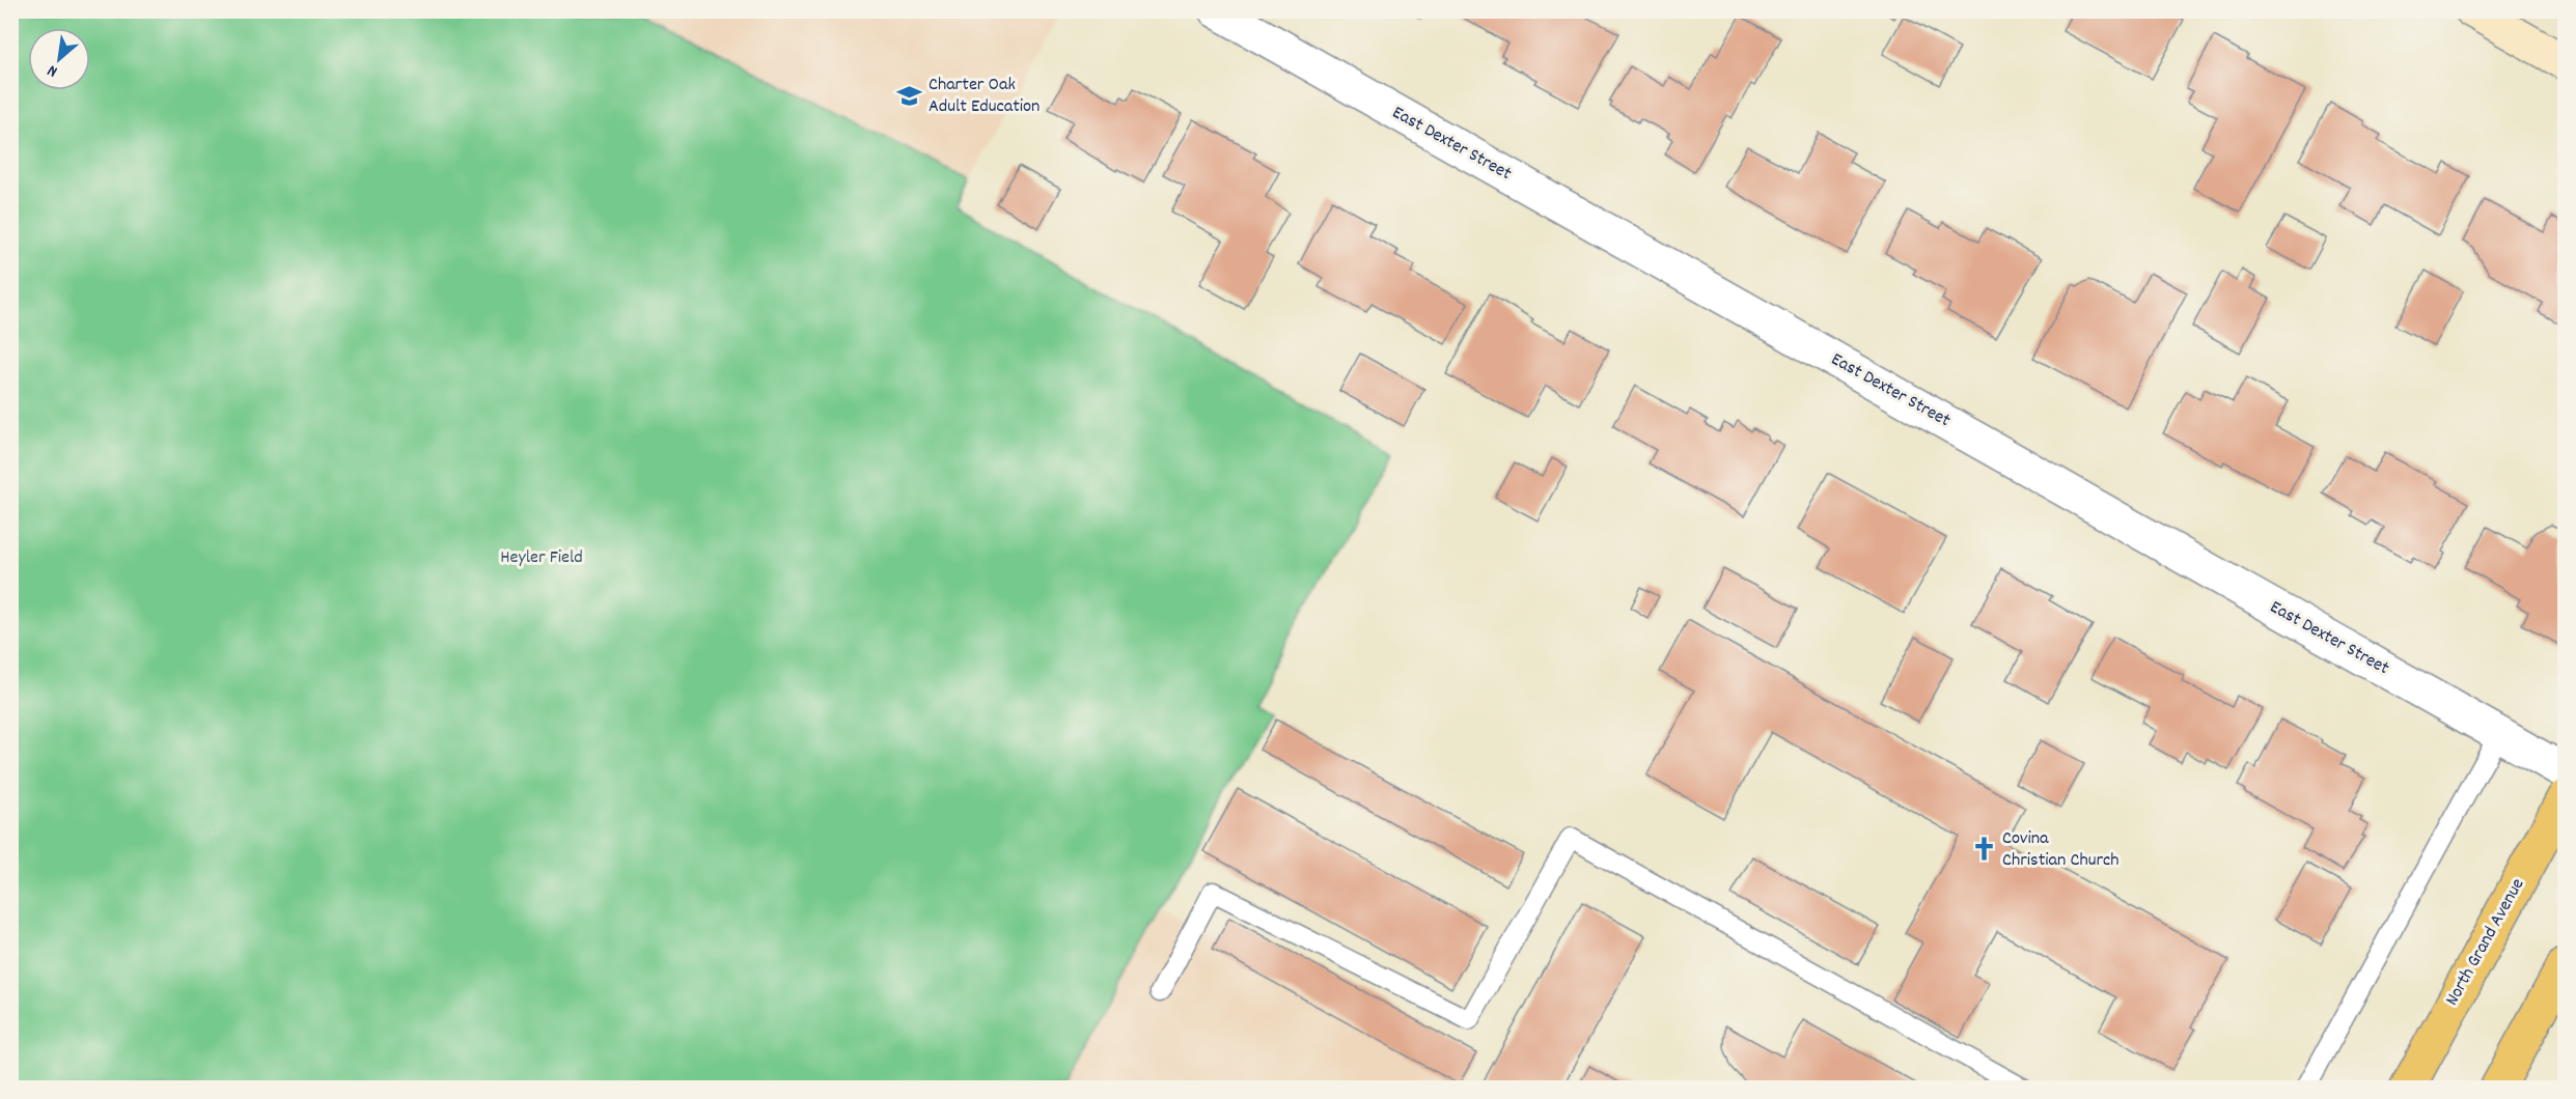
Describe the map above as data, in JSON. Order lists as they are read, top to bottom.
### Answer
{
  "streets": {
    "main road": ["North Grand Avenue"],
    "street": ["East Dexter Street"]
  },
  "parks": ["Heyler Field"],
  "places": {
    "school or university": ["Charter Oak Adult Education"],
    "church": ["Covina Christian Church"]
  },
  "north": "bottom left"
}
